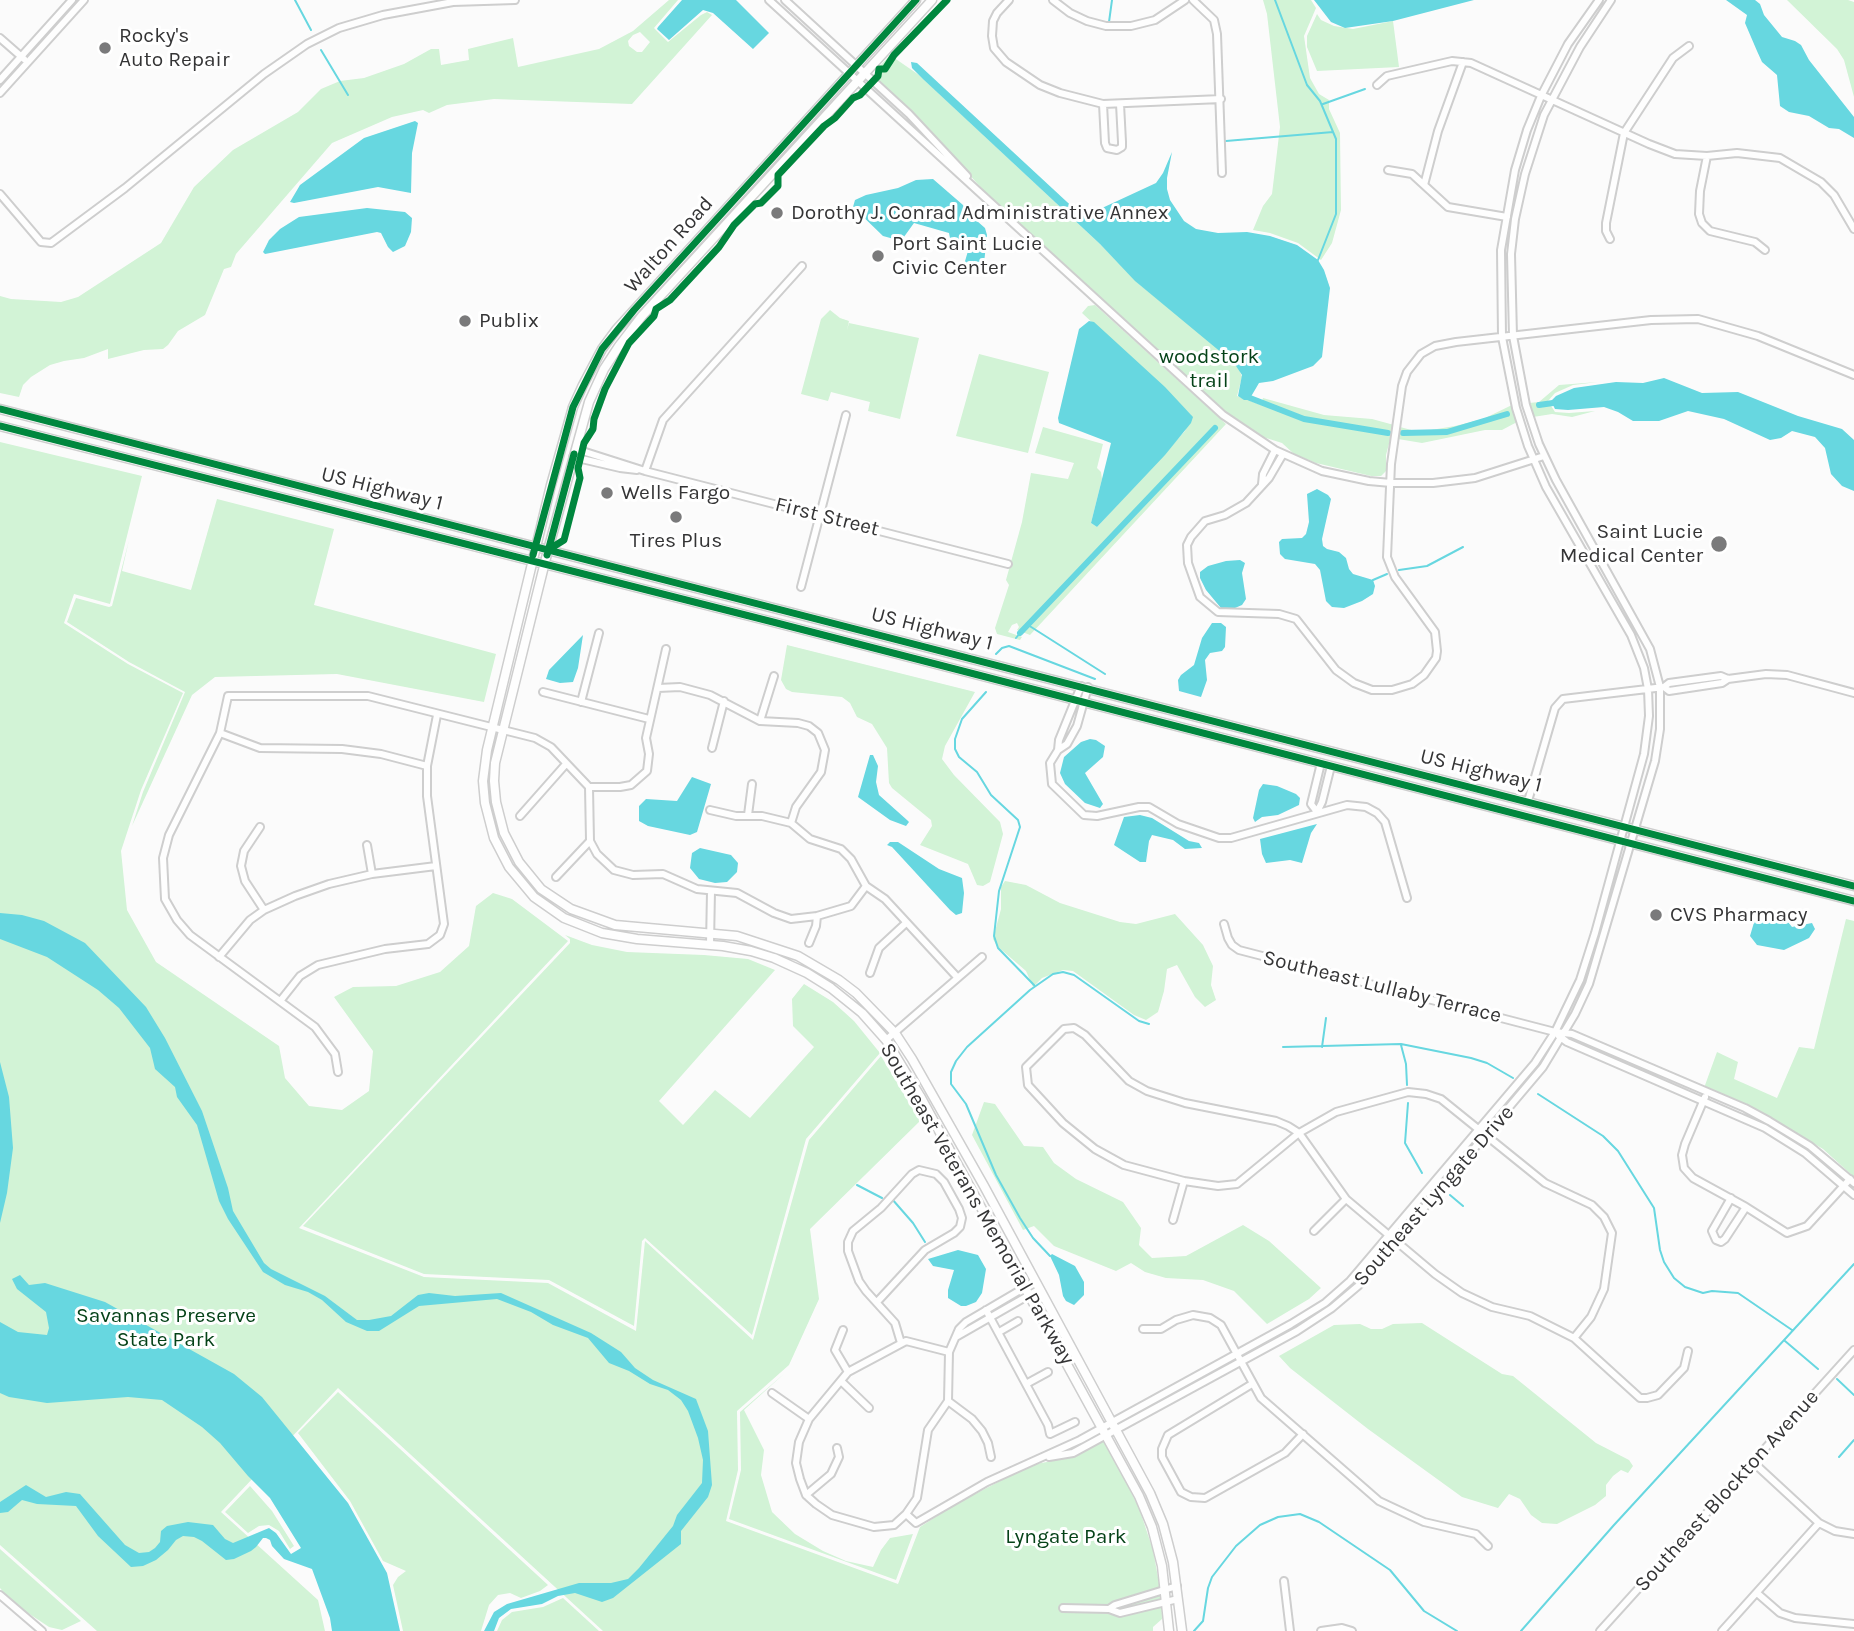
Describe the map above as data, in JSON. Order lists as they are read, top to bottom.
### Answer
{
  "streets": {
    "main road": ["Walton Road", "US Highway 1", "Southeast Veterans Memorial Parkway"],
    "street": [
      "First Street",
      "Southeast Lullaby Terrace",
      "Southeast Lyngate Drive",
      "Southeast Blockton Avenue"
    ]
  },
  "crossings": [
    ["Walton Road", "US Highway 1"],
    ["Walton Road", "First Street"],
    ["Walton Road", "Southeast Veterans Memorial Parkway"],
    ["US Highway 1", "Southeast Lyngate Drive"],
    ["US Highway 1", "Southeast Veterans Memorial Parkway"],
    ["Southeast Lullaby Terrace", "Southeast Lyngate Drive"],
    ["Southeast Lyngate Drive", "Southeast Veterans Memorial Parkway"]
  ],
  "parks": ["woodstork trail", "Savannas Preserve State Park", "Lyngate Park"],
  "places": [
    "Rocky's Auto Repair",
    "Dorothy J. Conrad Administrative Annex",
    "Port Saint Lucie Civic Center",
    "Publix",
    "Wells Fargo",
    "Tires Plus",
    "Saint Lucie Medical Center",
    "CVS Pharmacy"
  ]
}
